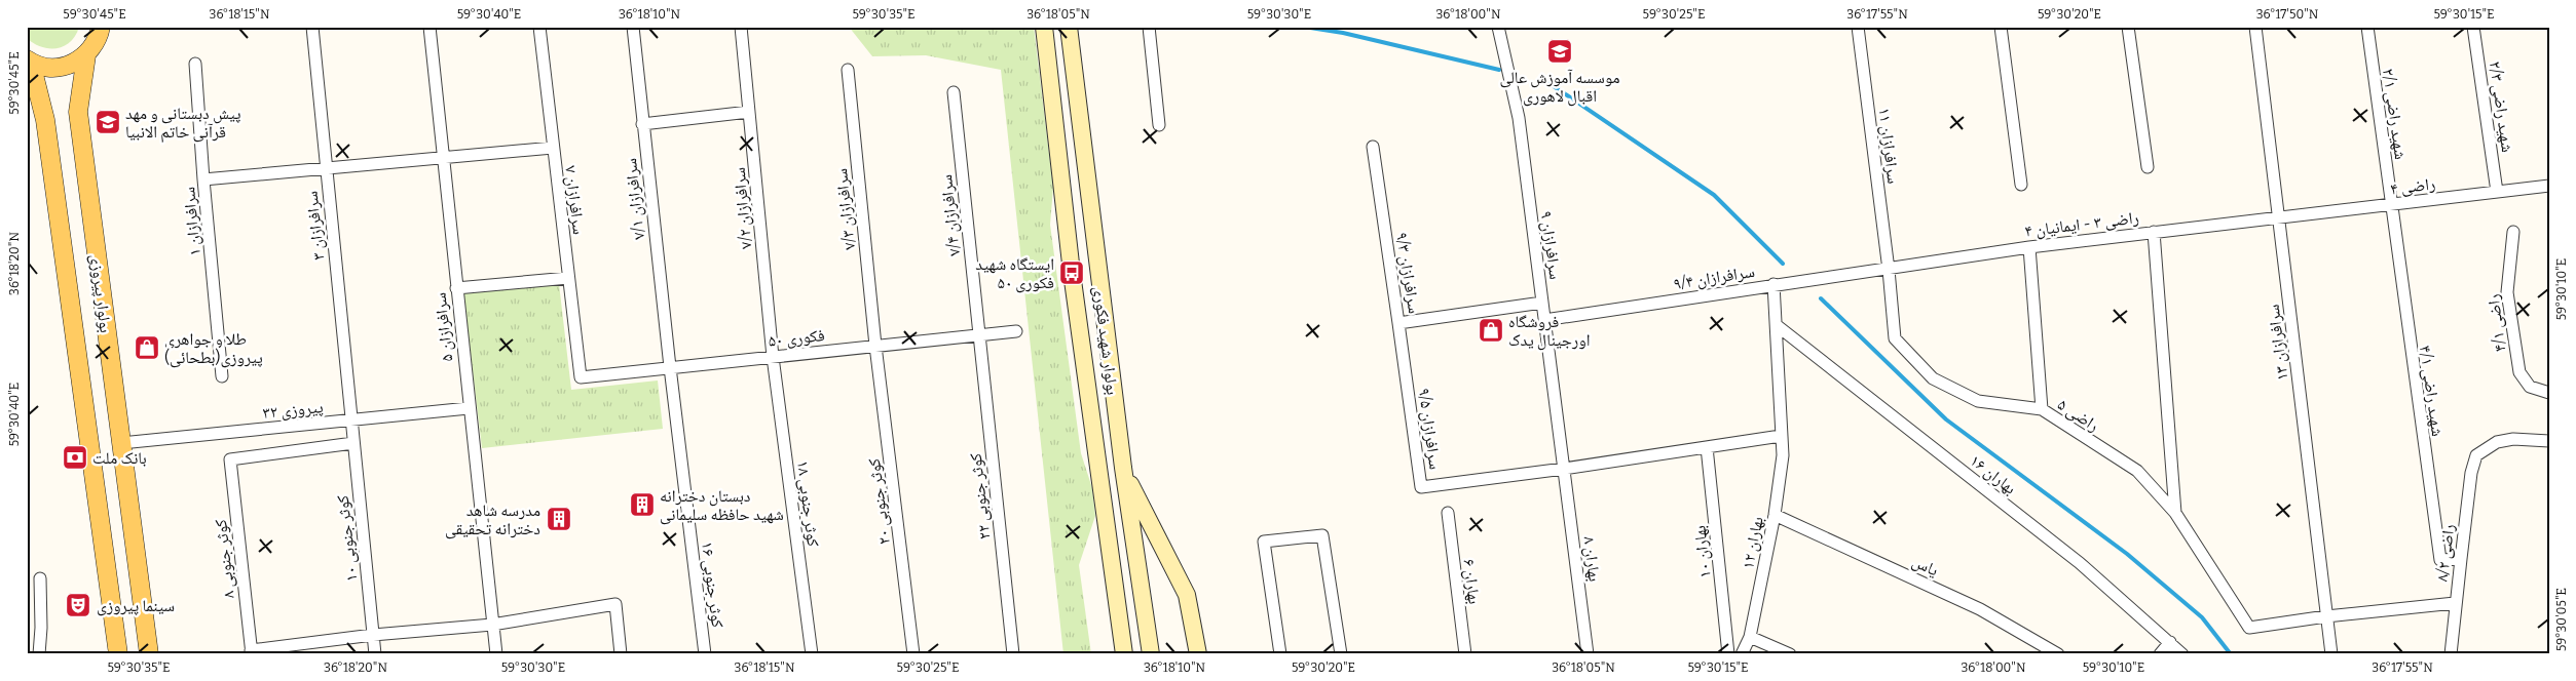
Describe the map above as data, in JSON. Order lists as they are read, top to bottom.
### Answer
{
  "streets": {
    "main road": ["بولوار پیروزی", "بولوار شهید فکوری"],
    "street": [
      "شهید راضی ۲/۳",
      "شهید راضی ۲/۱",
      "سرافرازان ۱۱",
      "راضی ۴",
      "سرافرازان ۷/۱",
      "سرافرازان ۷",
      "سرافرازان ۷/۲",
      "سرافرازان ۷/۳",
      "سرافرازان ۷/۴",
      "سرافرازان ۱",
      "راضی ۳ - ایمانیان ۴",
      "سرافرازان ۳",
      "سرافرازان ۹",
      "سرافرازان ۹/۳",
      "سرافرازان ۹/۴",
      "راضی ۴/۱",
      "سرافرازان ۵",
      "فکوری ۵۰",
      "سرافرازان ۱۳",
      "شهید راضی ۴/۱",
      "پیروزی ۳۲",
      "راضی ۵",
      "سرافرازان ۹/۵",
      "بهاران ۱۶",
      "کوثر جنوبی ۲۲",
      "کوثر جنوبی ۲۰",
      "کوثر جنوبی ۱۸",
      "کوثر جنوبی ۱۰",
      "بهاران ۱۲",
      "بهاران ۱۰",
      "راضی ۸/۲",
      "کوثر جنوبی ۸",
      "بهاران ۸",
      "یاس",
      "بهاران ۶",
      "کوثر جنوبی ۱۶"
    ]
  },
  "crossings": [
    ["شهید راضی ۲/۳", "راضی ۴"],
    ["شهید راضی ۲/۱", "راضی ۴"],
    ["شهید راضی ۲/۱", "شهید راضی ۴/۱"],
    ["سرافرازان ۱۱", "راضی ۳ - ایمانیان ۴"],
    ["سرافرازان ۱۱", "سرافرازان ۹/۴"],
    ["سرافرازان ۱۱", "راضی ۵"],
    ["راضی ۴", "راضی ۳ - ایمانیان ۴"],
    ["راضی ۴", "سرافرازان ۱۳"],
    ["راضی ۴", "شهید راضی ۴/۱"],
    ["سرافرازان ۷/۱", "فکوری ۵۰"],
    ["سرافرازان ۷/۱", "کوثر جنوبی ۱۶"],
    ["سرافرازان ۷", "فکوری ۵۰"],
    ["سرافرازان ۷/۲", "فکوری ۵۰"],
    ["سرافرازان ۷/۲", "کوثر جنوبی ۱۸"],
    ["سرافرازان ۷/۳", "فکوری ۵۰"],
    ["سرافرازان ۷/۳", "کوثر جنوبی ۲۰"],
    ["سرافرازان ۷/۴", "فکوری ۵۰"],
    ["سرافرازان ۷/۴", "کوثر جنوبی ۲۲"],
    ["راضی ۳ - ایمانیان ۴", "سرافرازان ۹/۴"],
    ["راضی ۳ - ایمانیان ۴", "سرافرازان ۱۳"],
    ["راضی ۳ - ایمانیان ۴", "راضی ۵"],
    ["سرافرازان ۳", "پیروزی ۳۲"],
    ["سرافرازان ۳", "کوثر جنوبی ۱۰"],
    ["سرافرازان ۹", "سرافرازان ۹/۳"],
    ["سرافرازان ۹", "سرافرازان ۹/۴"],
    ["سرافرازان ۹", "سرافرازان ۹/۵"],
    ["سرافرازان ۹", "بهاران ۸"],
    ["سرافرازان ۹/۳", "سرافرازان ۹/۵"],
    ["سرافرازان ۹/۴", "راضی ۵"],
    ["سرافرازان ۹/۴", "بهاران ۱۲"],
    ["بولوار پیروزی", "پیروزی ۳۲"],
    ["سرافرازان ۵", "پیروزی ۳۲"],
    ["فکوری ۵۰", "کوثر جنوبی ۲۲"],
    ["فکوری ۵۰", "کوثر جنوبی ۲۰"],
    ["فکوری ۵۰", "کوثر جنوبی ۱۸"],
    ["فکوری ۵۰", "کوثر جنوبی ۱۶"],
    ["سرافرازان ۱۳", "راضی ۵"],
    ["شهید راضی ۴/۱", "راضی ۸/۲"],
    ["پیروزی ۳۲", "کوثر جنوبی ۱۰"],
    ["سرافرازان ۹/۵", "بهاران ۸"],
    ["بهاران ۱۶", "بهاران ۱۲"],
    ["کوثر جنوبی ۱۰", "کوثر جنوبی ۸"],
    ["بهاران ۱۲", "یاس"]
  ],
  "places": {
    "school or university": ["موسسه آموزش عالی اقبال لاهوری", "پیش دبستانی و مهد قرآنی خاتم الانبیا"],
    "bus stop": ["ایستگاه شهید فکوری ۵۰"],
    "shop": ["فروشگاه اورجینال یدک", "طلا و جواهری پیروزی(بطحائی)"],
    "bank": ["بانک ملت"],
    "building": ["دبستان دخترانه شهید حافظه سلیمانی", "مدرسه شاهد دخترانه تحقیقی"],
    "theatre": ["سینما پیروزی"]
  },
  "coordinates": [
    "59°30'45\"E",
    "36°18'15\"N",
    "59°30'40\"E",
    "36°18'10\"N",
    "59°30'35\"E",
    "36°18'05\"N",
    "59°30'30\"E",
    "36°18'00\"N",
    "59°30'25\"E",
    "36°17'55\"N",
    "59°30'20\"E",
    "36°17'50\"N",
    "59°30'15\"E",
    "36°18'20\"N",
    "59°30'10\"E",
    "59°30'05\"E"
  ]
}
